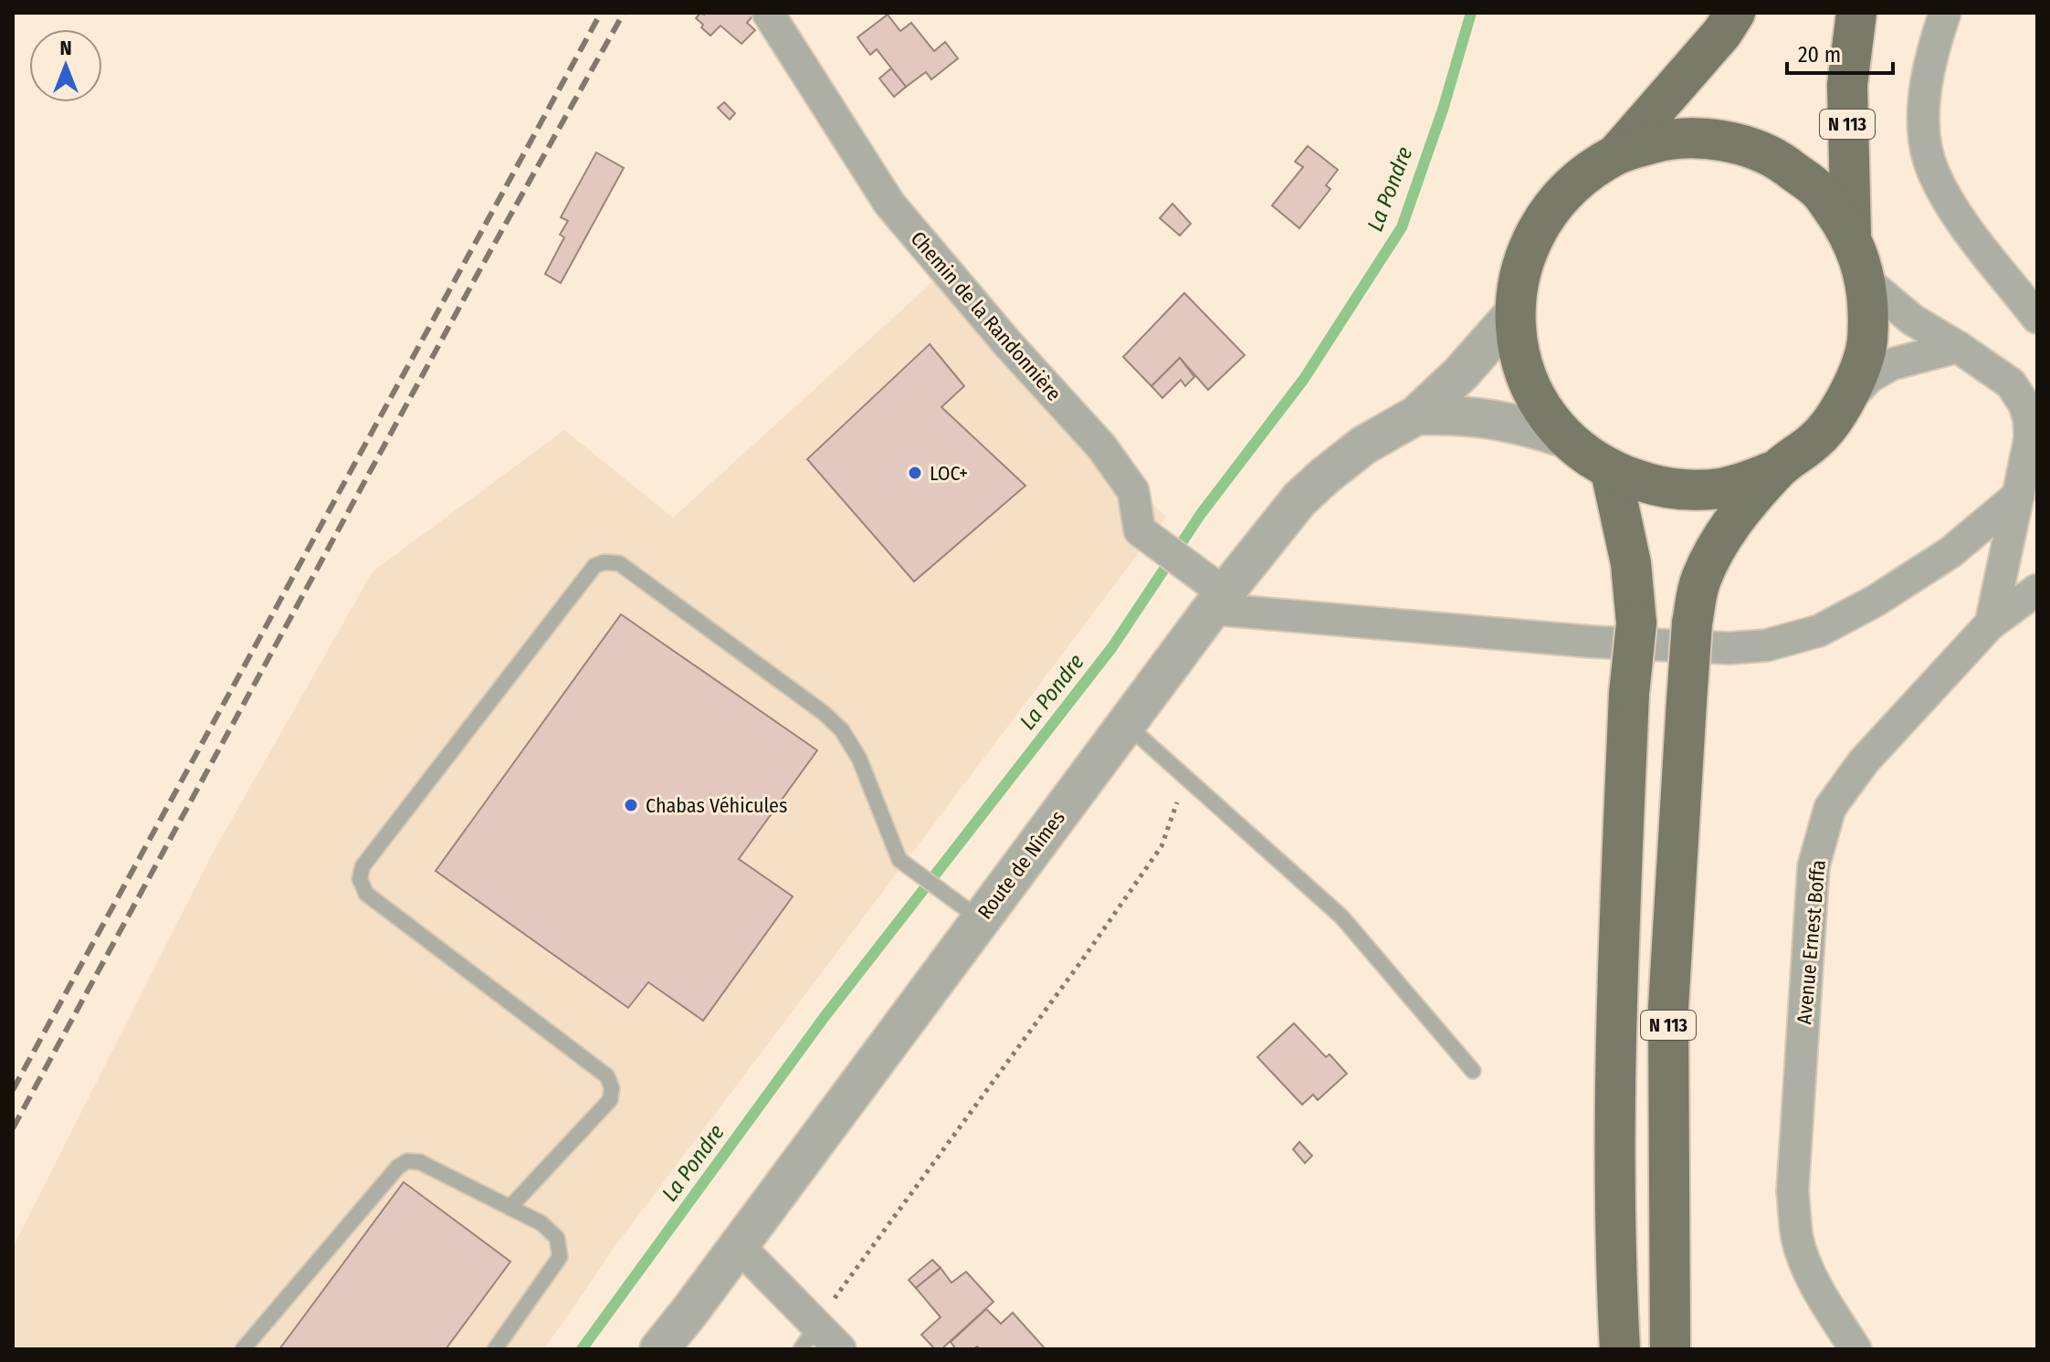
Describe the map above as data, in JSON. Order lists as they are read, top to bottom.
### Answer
{
  "streets": {
    "main road": ["N 113"],
    "street": ["Chemin de la Randonnière", "Route de Nîmes", "Avenue Ernest Boffa"]
  },
  "crossings": [
    ["Chemin de la Randonnière", "Route de Nîmes"]
  ],
  "water": ["La Pondre"],
  "places": ["LOC+", "Chabas Véhicules"],
  "scale_bar": "20 m",
  "north": "top"
}
